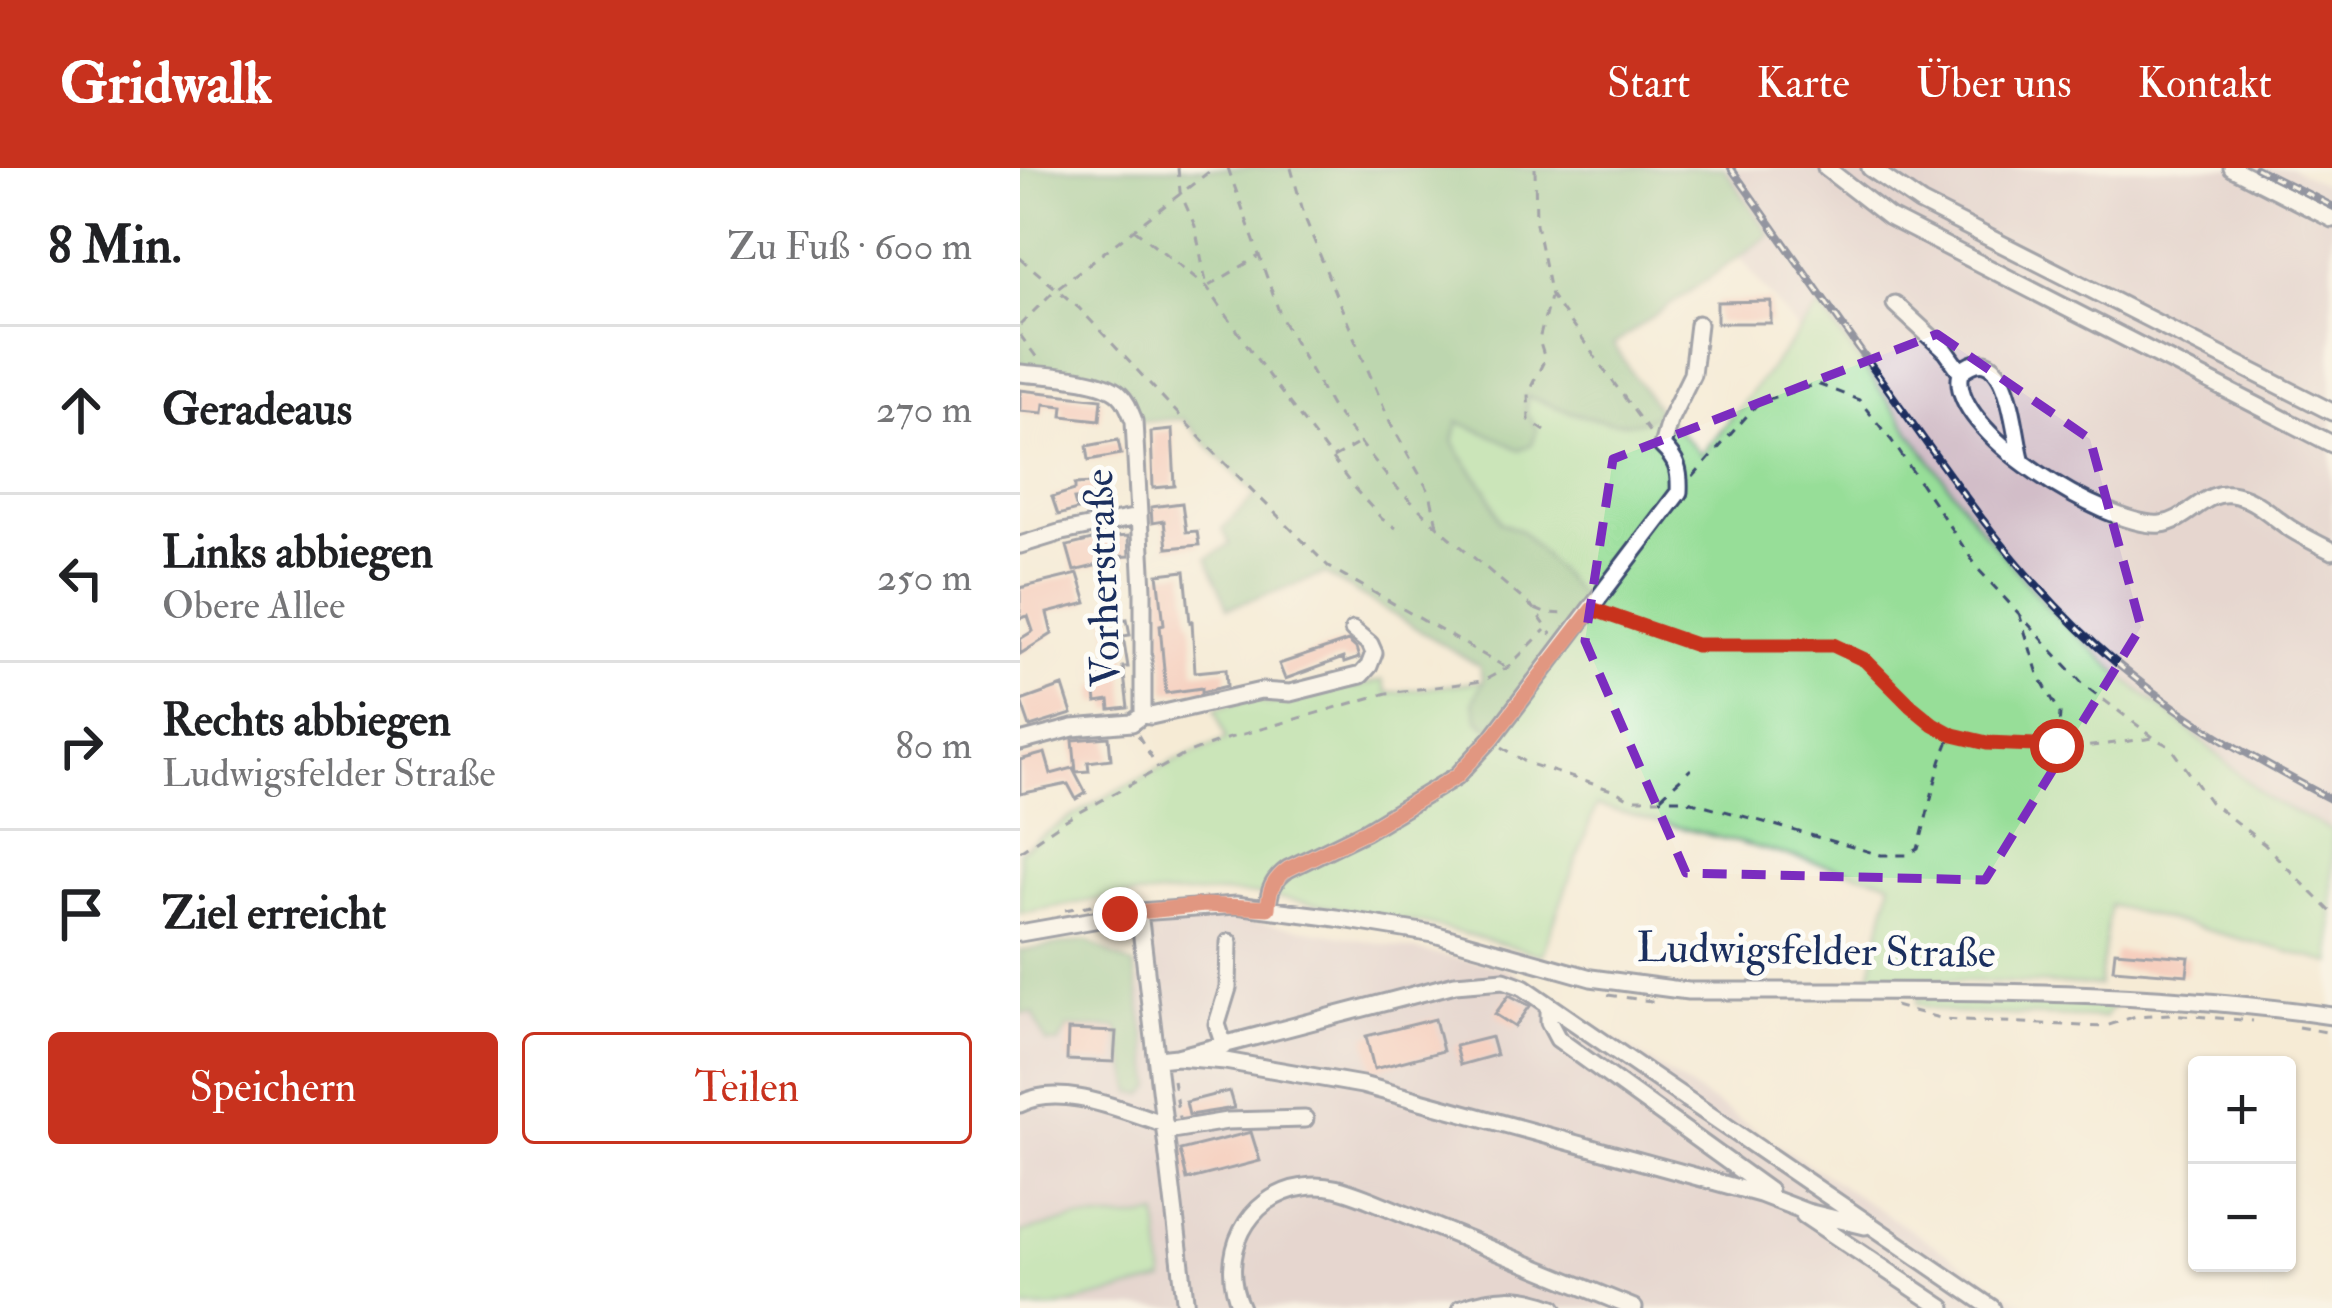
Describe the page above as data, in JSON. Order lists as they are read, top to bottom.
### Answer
{
  "streets": {
    "street": ["Vorherstraße", "Ludwigsfelder Straße"]
  },
  "page": {
    "header": "Gridwalk",
    "nav": [
      "Start",
      "Karte",
      "Über uns",
      "Kontakt"
    ],
    "heading": ["8 Min.", "Zu Fuß · 600 m"],
    "list": [
      ["Geradeaus", "270 m"],
      ["Links abbiegen", "Obere Allee", "250 m"],
      ["Rechts abbiegen", "Ludwigsfelder Straße", "80 m"],
      "Ziel erreicht"
    ],
    "buttons": ["Speichern", "Teilen"],
    "map_buttons": ["+", "−"]
  }
}
